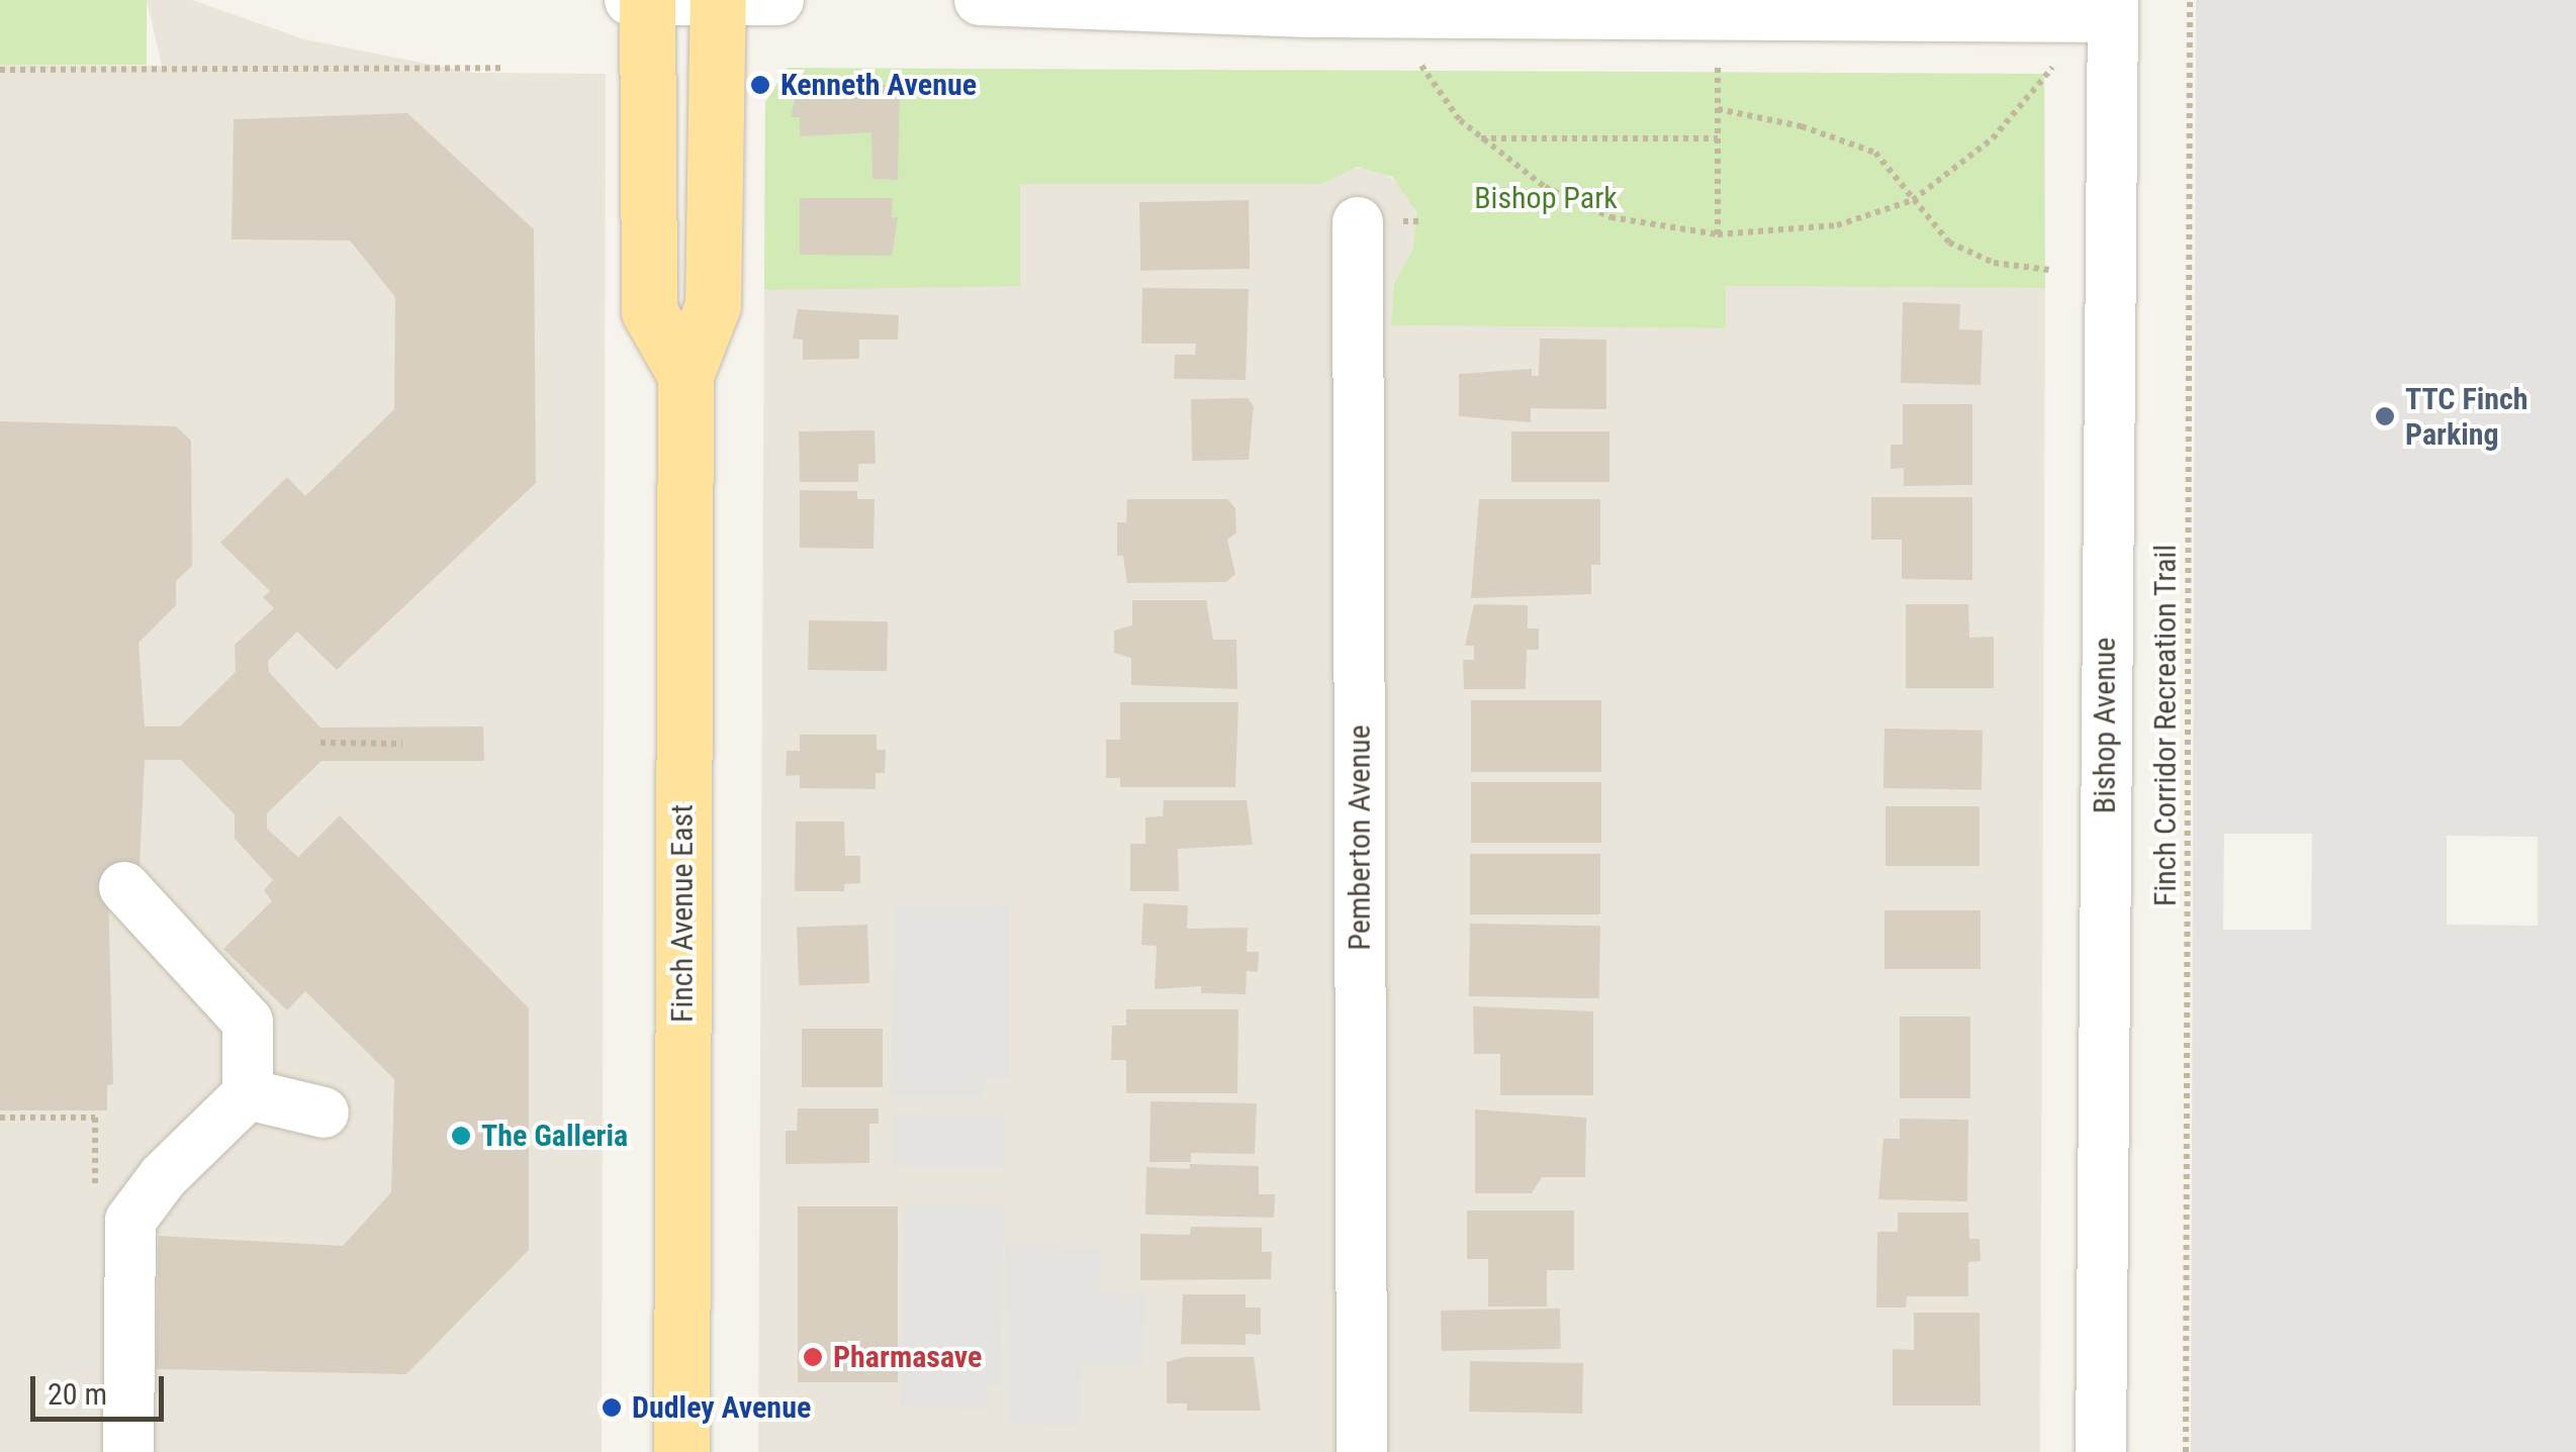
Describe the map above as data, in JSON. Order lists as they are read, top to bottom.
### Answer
{
  "streets": {
    "main road": ["Finch Avenue East"],
    "street": ["Bishop Avenue", "Pemberton Avenue"],
    "path": ["Finch Corridor Recreation Trail"]
  },
  "parks": ["Bishop Park"],
  "places": [
    "Kenneth Avenue",
    "TTC Finch Parking",
    "The Galleria",
    "Pharmasave",
    "Dudley Avenue"
  ],
  "scale_bar": "20 m"
}
